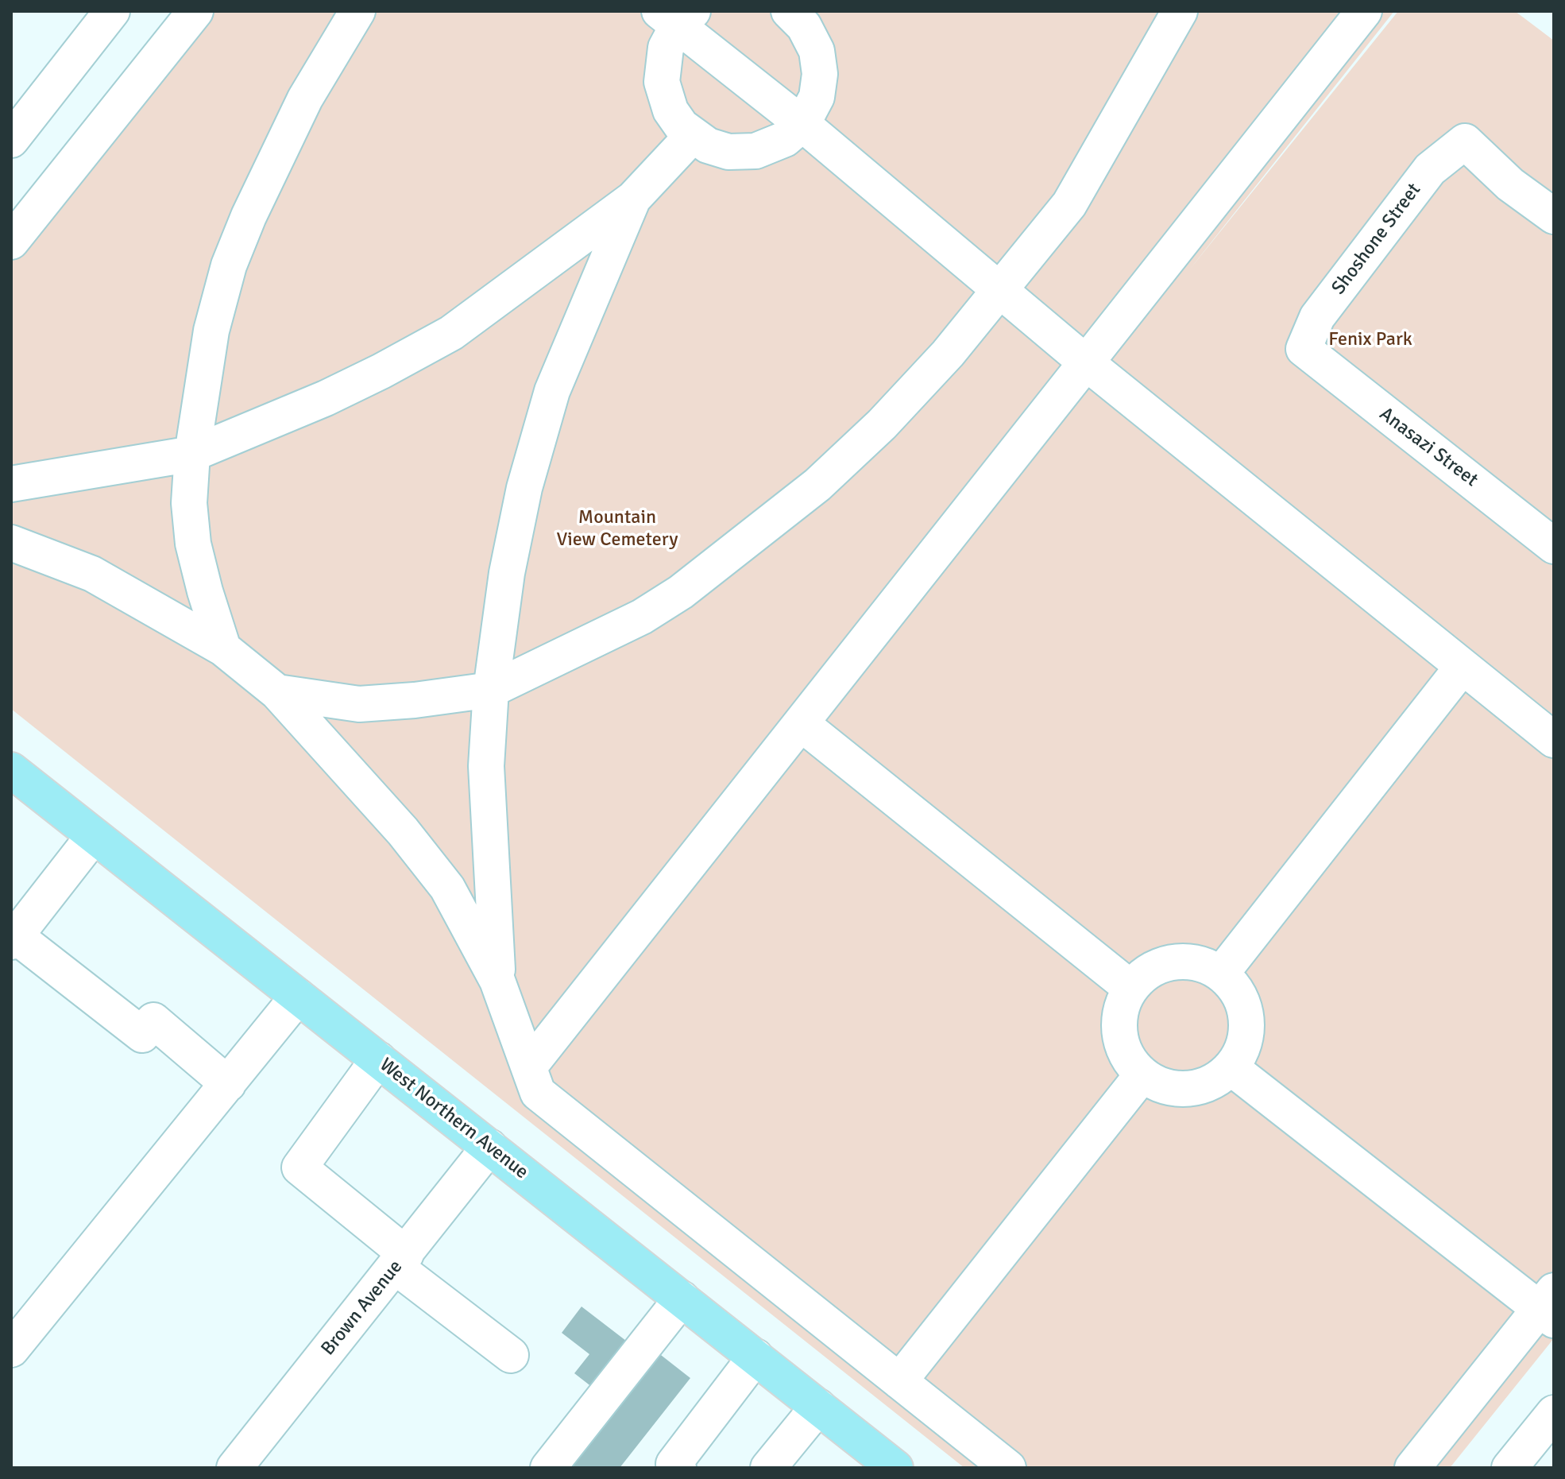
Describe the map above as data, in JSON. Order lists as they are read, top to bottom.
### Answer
{
  "streets": {
    "main road": ["West Northern Avenue"],
    "street": ["Shoshone Street", "Anasazi Street", "Brown Avenue"]
  },
  "crossings": [
    ["Shoshone Street", "Anasazi Street"],
    ["West Northern Avenue", "Brown Avenue"]
  ],
  "parks": ["Fenix Park", "Mountain View Cemetery"]
}
